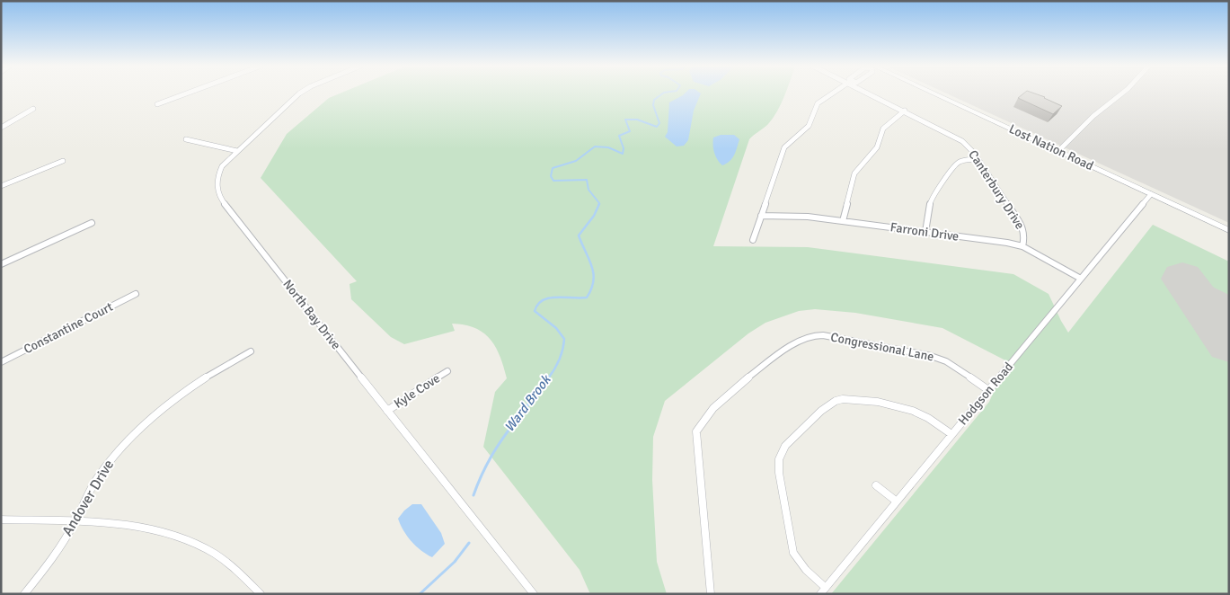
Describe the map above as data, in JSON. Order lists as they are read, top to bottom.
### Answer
{
  "streets": {
    "street": [
      "Lost Nation Road",
      "Canterbury Drive",
      "Farroni Drive",
      "North Bay Drive",
      "Constantine Court",
      "Congressional Lane",
      "Kyle Cove",
      "Hodgson Road",
      "Andover Drive"
    ]
  },
  "crossings": [
    ["Lost Nation Road", "Hodgson Road"],
    ["Canterbury Drive", "Farroni Drive"],
    ["Farroni Drive", "Hodgson Road"],
    ["North Bay Drive", "Kyle Cove"],
    ["Congressional Lane", "Hodgson Road"]
  ],
  "water": ["Ward Brook"]
}
